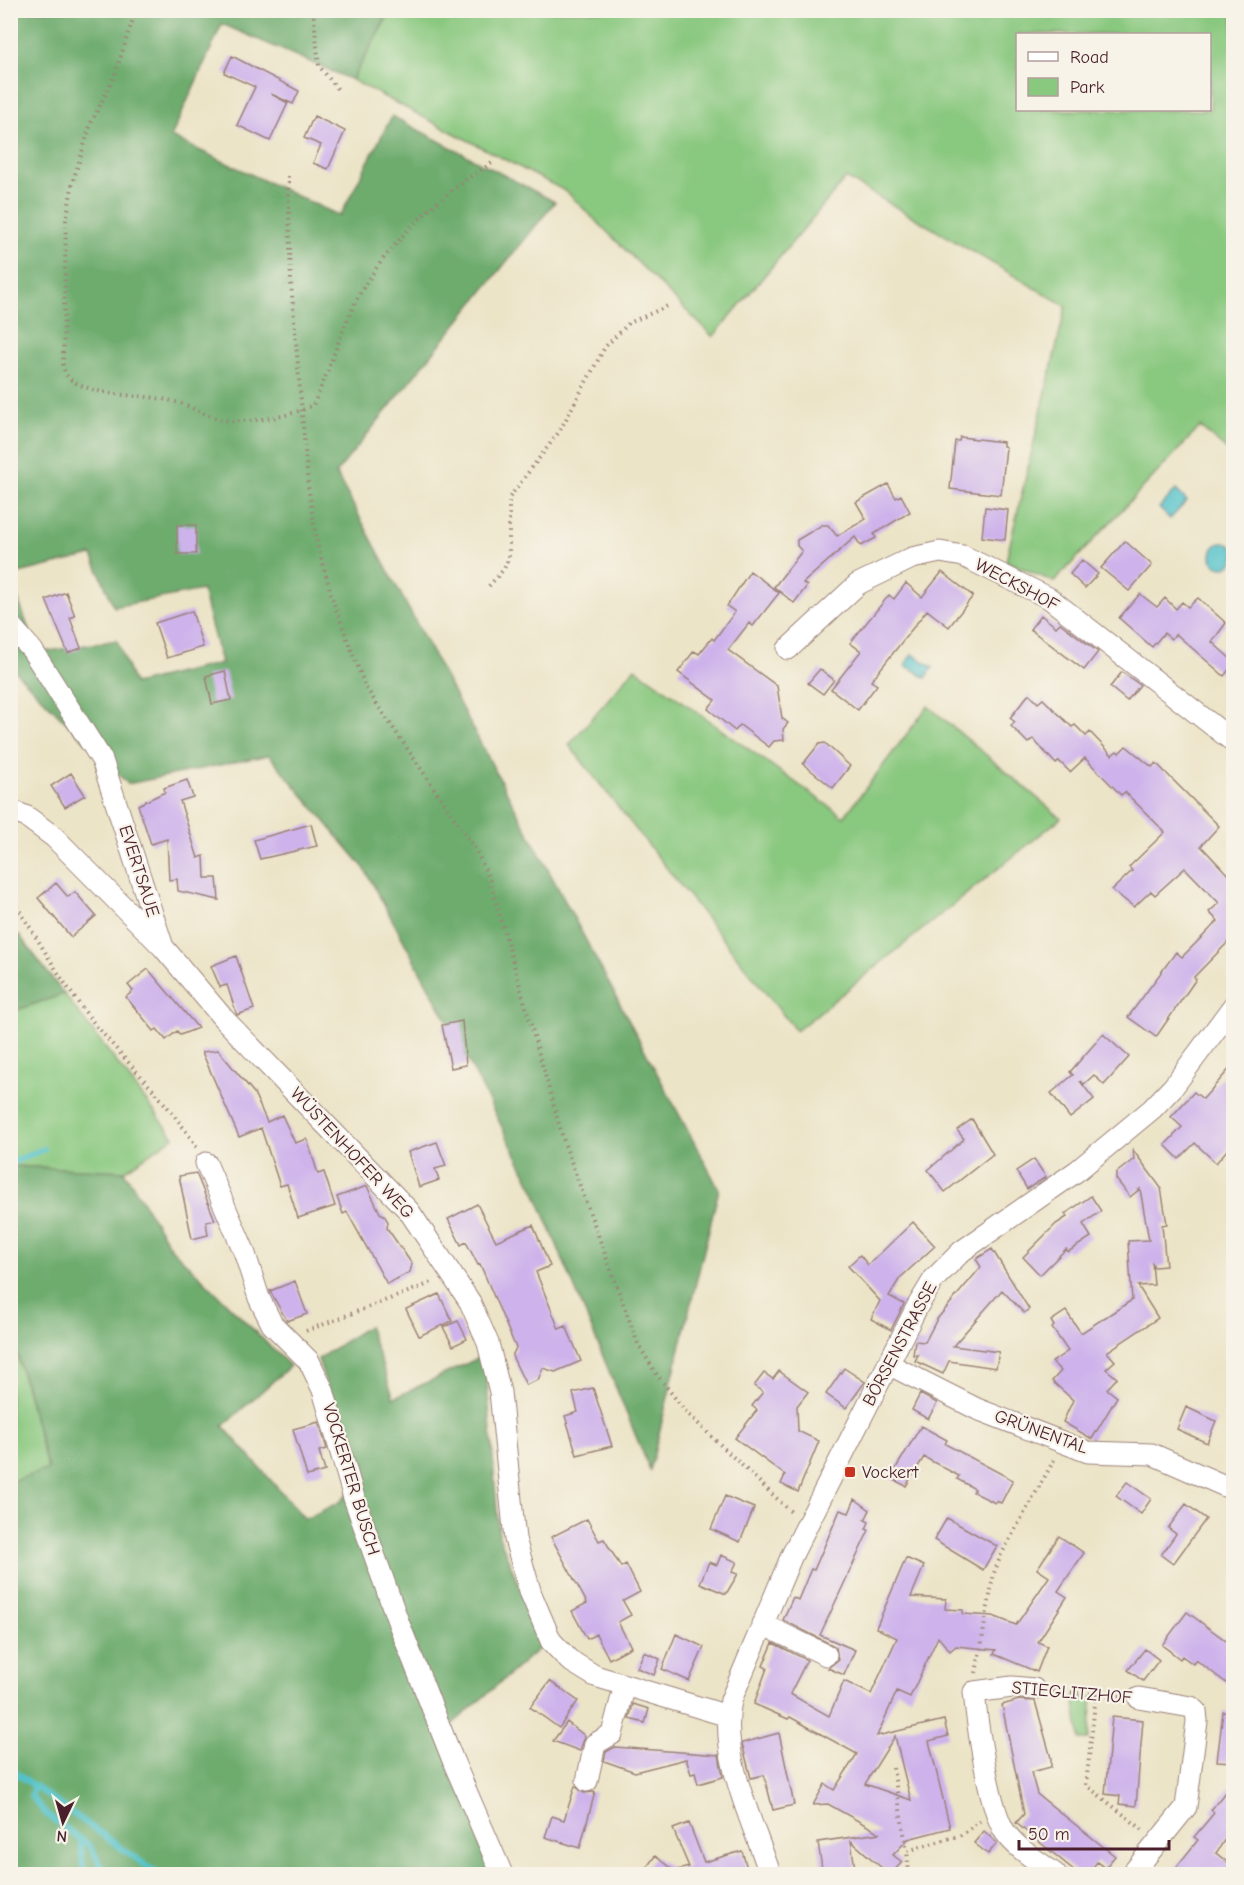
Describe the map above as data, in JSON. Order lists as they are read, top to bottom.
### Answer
{
  "streets": {
    "street": [
      "WECKSHOF",
      "EVERTSAUE",
      "WÜSTENHOFER WEG",
      "BÖRSENSTRASSE",
      "GRÜNENTAL",
      "VOCKERTER BUSCH",
      "STIEGLITZHOF"
    ]
  },
  "crossings": [
    ["EVERTSAUE", "WÜSTENHOFER WEG"],
    ["WÜSTENHOFER WEG", "BÖRSENSTRASSE"],
    ["BÖRSENSTRASSE", "GRÜNENTAL"]
  ],
  "places": {
    "transit": ["Vockert"]
  },
  "legend": ["Road", "Park"],
  "scale_bar": "50 m",
  "north": "bottom"
}
